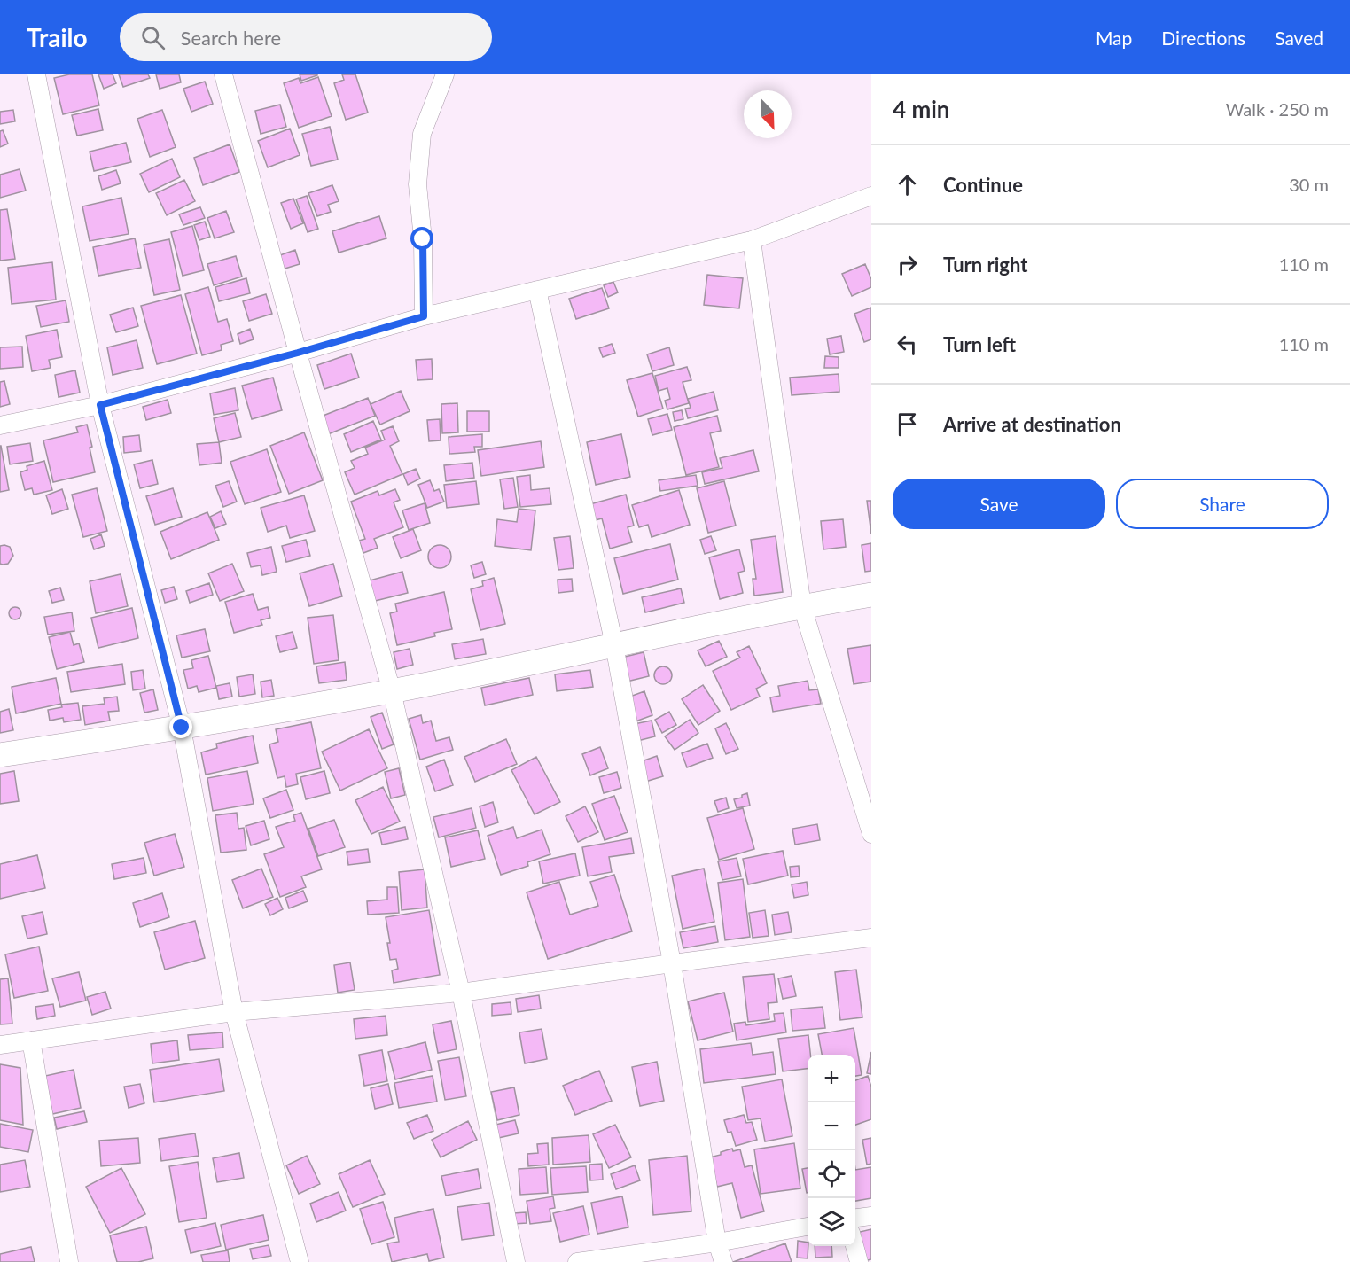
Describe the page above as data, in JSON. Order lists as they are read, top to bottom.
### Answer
{
  "north": "bottom right",
  "page": {
    "header": "Trailo",
    "search": "Search here",
    "nav": ["Map", "Directions", "Saved"],
    "heading": ["4 min", "Walk · 250 m"],
    "list": [
      ["Continue", "30 m"],
      ["Turn right", "110 m"],
      ["Turn left", "110 m"],
      "Arrive at destination"
    ],
    "buttons": ["Save", "Share"],
    "map_buttons": ["+", "−"]
  }
}
